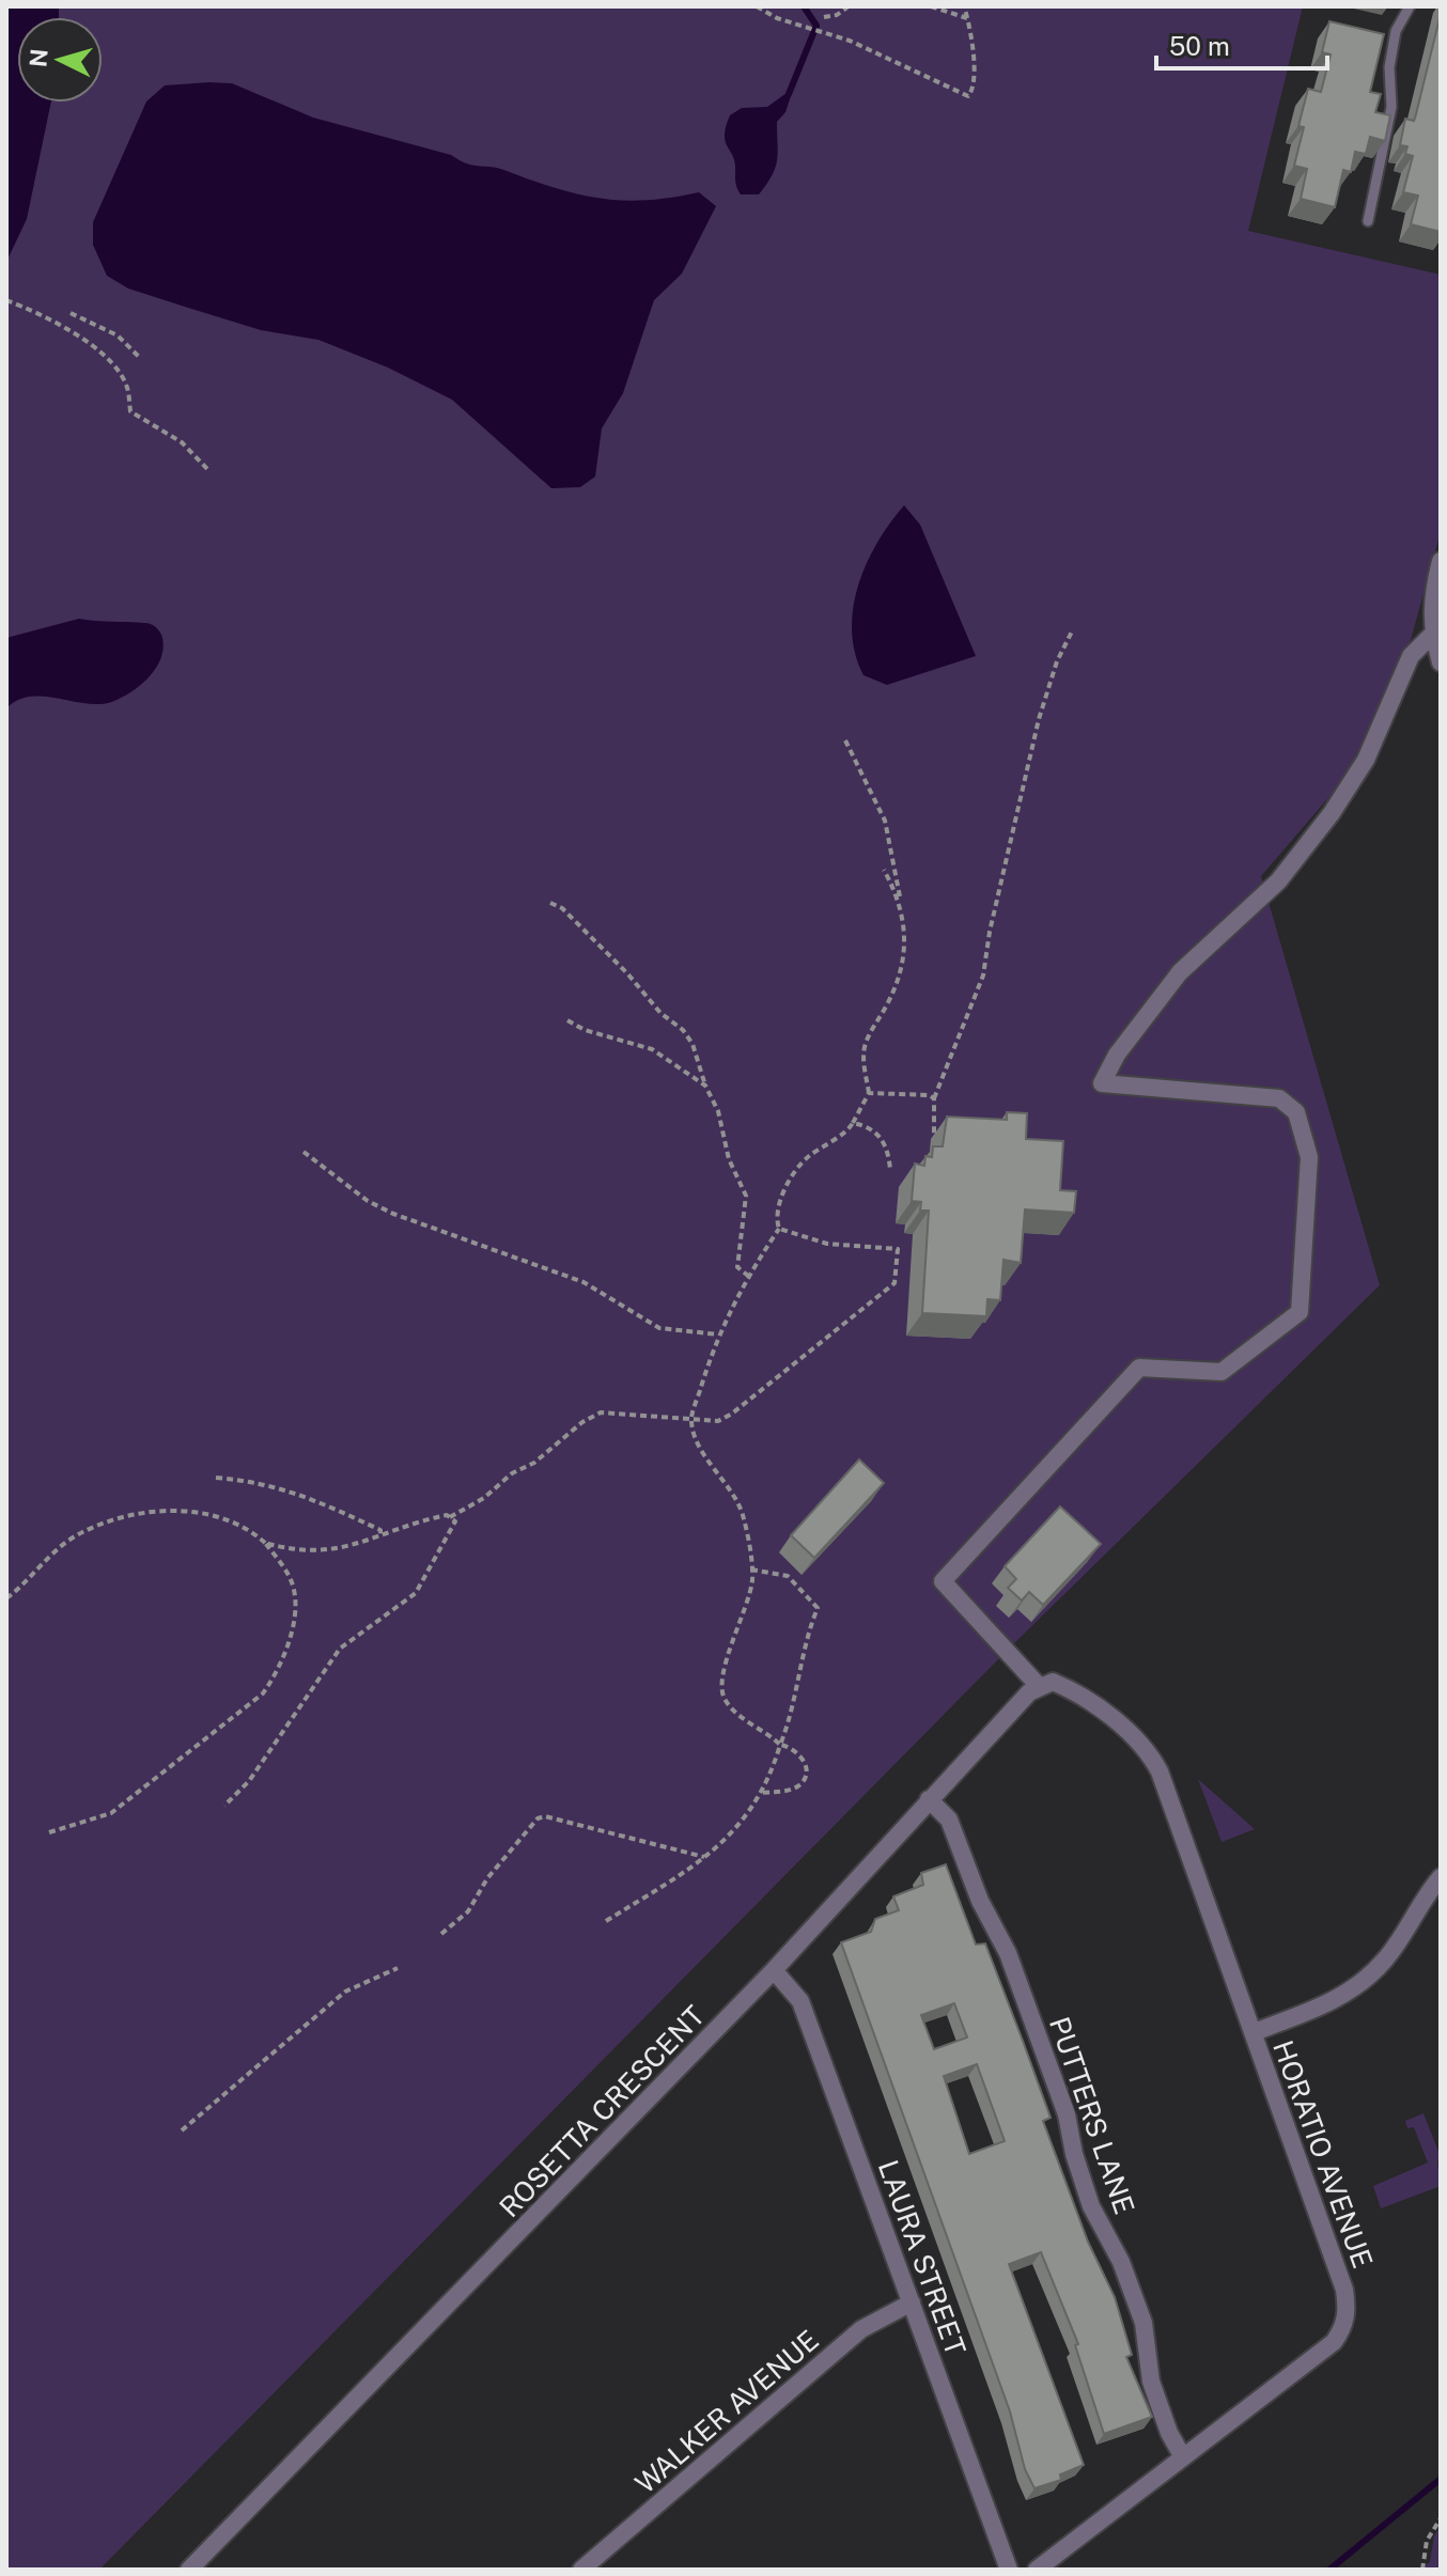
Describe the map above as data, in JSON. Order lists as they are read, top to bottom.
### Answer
{
  "streets": {
    "street": [
      "ROSETTA CRESCENT",
      "PUTTERS LANE",
      "HORATIO AVENUE",
      "LAURA STREET",
      "WALKER AVENUE"
    ]
  },
  "crossings": [
    ["ROSETTA CRESCENT", "PUTTERS LANE"],
    ["ROSETTA CRESCENT", "HORATIO AVENUE"],
    ["ROSETTA CRESCENT", "LAURA STREET"],
    ["PUTTERS LANE", "HORATIO AVENUE"],
    ["LAURA STREET", "WALKER AVENUE"]
  ],
  "scale_bar": "50 m",
  "north": "left"
}
